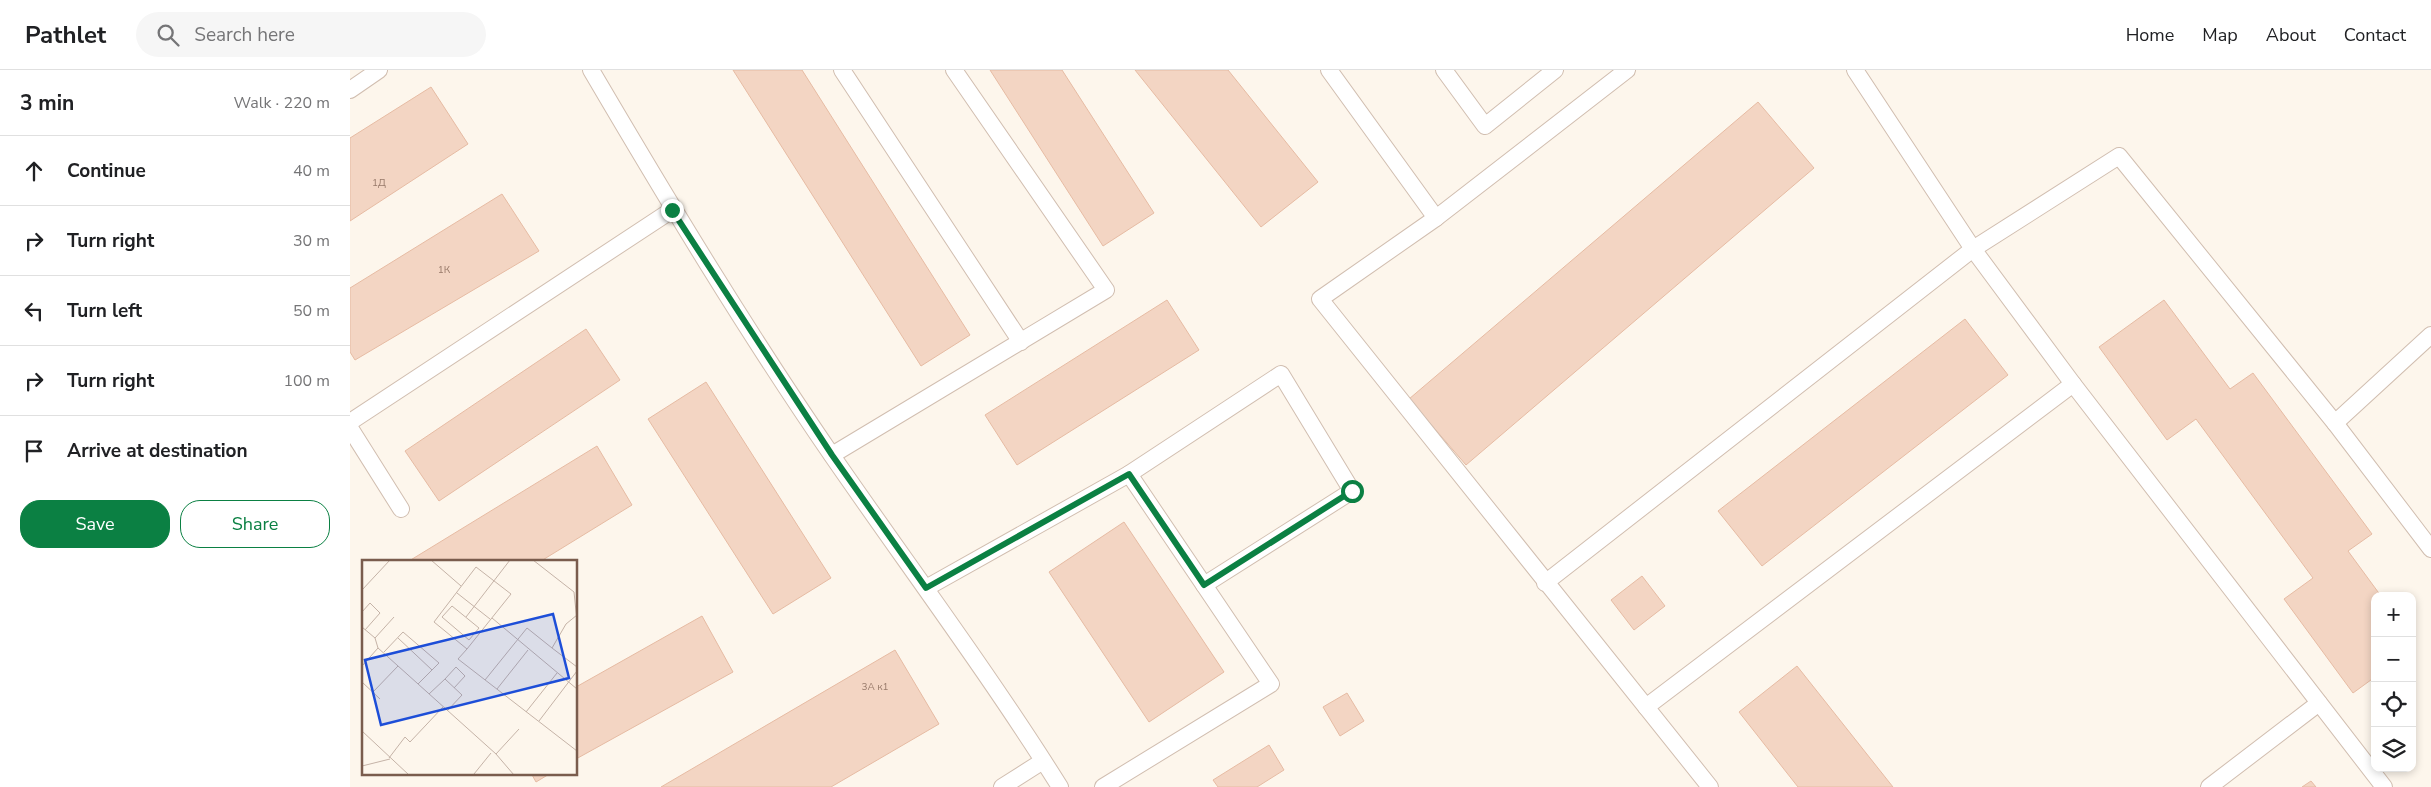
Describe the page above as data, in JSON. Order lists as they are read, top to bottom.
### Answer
{
  "house_numbers": ["1Д", "1К", "3А к1"],
  "page": {
    "header": "Pathlet",
    "search": "Search here",
    "nav": [
      "Home",
      "Map",
      "About",
      "Contact"
    ],
    "heading": ["3 min", "Walk · 220 m"],
    "list": [
      ["Continue", "40 m"],
      ["Turn right", "30 m"],
      ["Turn left", "50 m"],
      ["Turn right", "100 m"],
      "Arrive at destination"
    ],
    "buttons": ["Save", "Share"],
    "map_buttons": ["+", "−"]
  }
}
